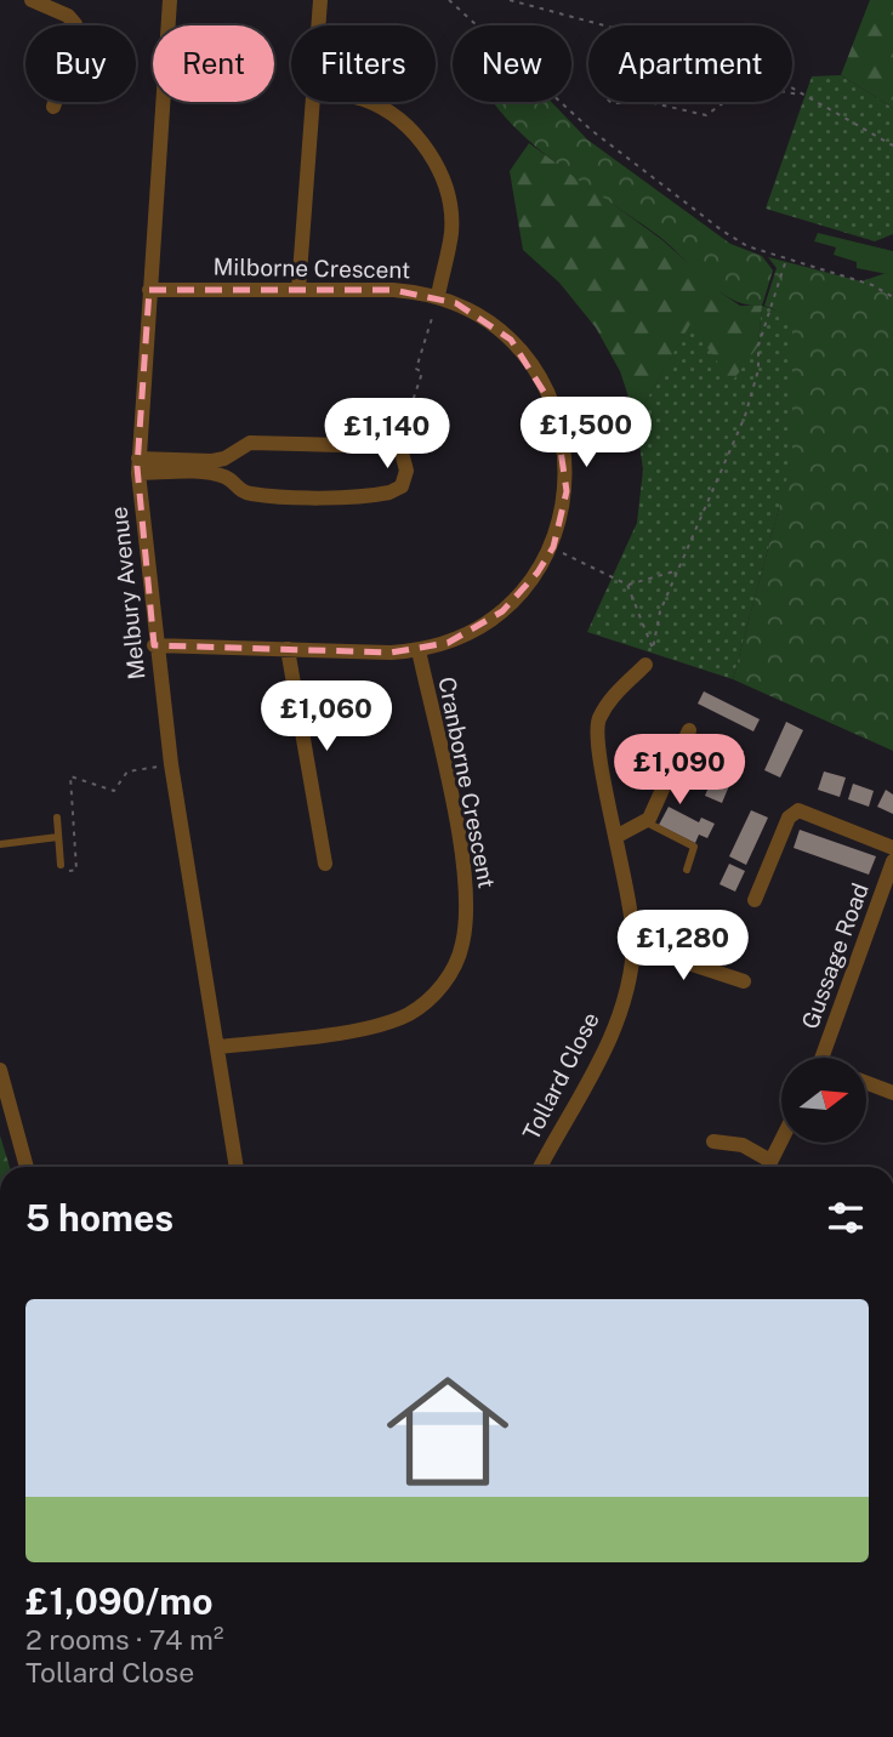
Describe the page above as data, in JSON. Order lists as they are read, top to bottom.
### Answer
{
  "streets": {
    "street": [
      "Milborne Crescent",
      "Melbury Avenue",
      "Cranborne Crescent",
      "Gussage Road",
      "Tollard Close"
    ]
  },
  "crossings": [
    ["Milborne Crescent", "Melbury Avenue"],
    ["Milborne Crescent", "Cranborne Crescent"],
    ["Melbury Avenue", "Cranborne Crescent"]
  ],
  "north": "right",
  "page": {
    "chip": [
      "Buy",
      "Rent",
      "Filters",
      "New",
      "Apartment"
    ],
    "price": [
      "£1,500",
      "£1,140",
      "£1,060",
      "£1,090",
      "£1,280"
    ],
    "heading": "5 homes",
    "list": [
      {
        "name": "£1,090/mo",
        "note": "2 rooms · 74 m² · Tollard Close"
      }
    ]
  }
}
